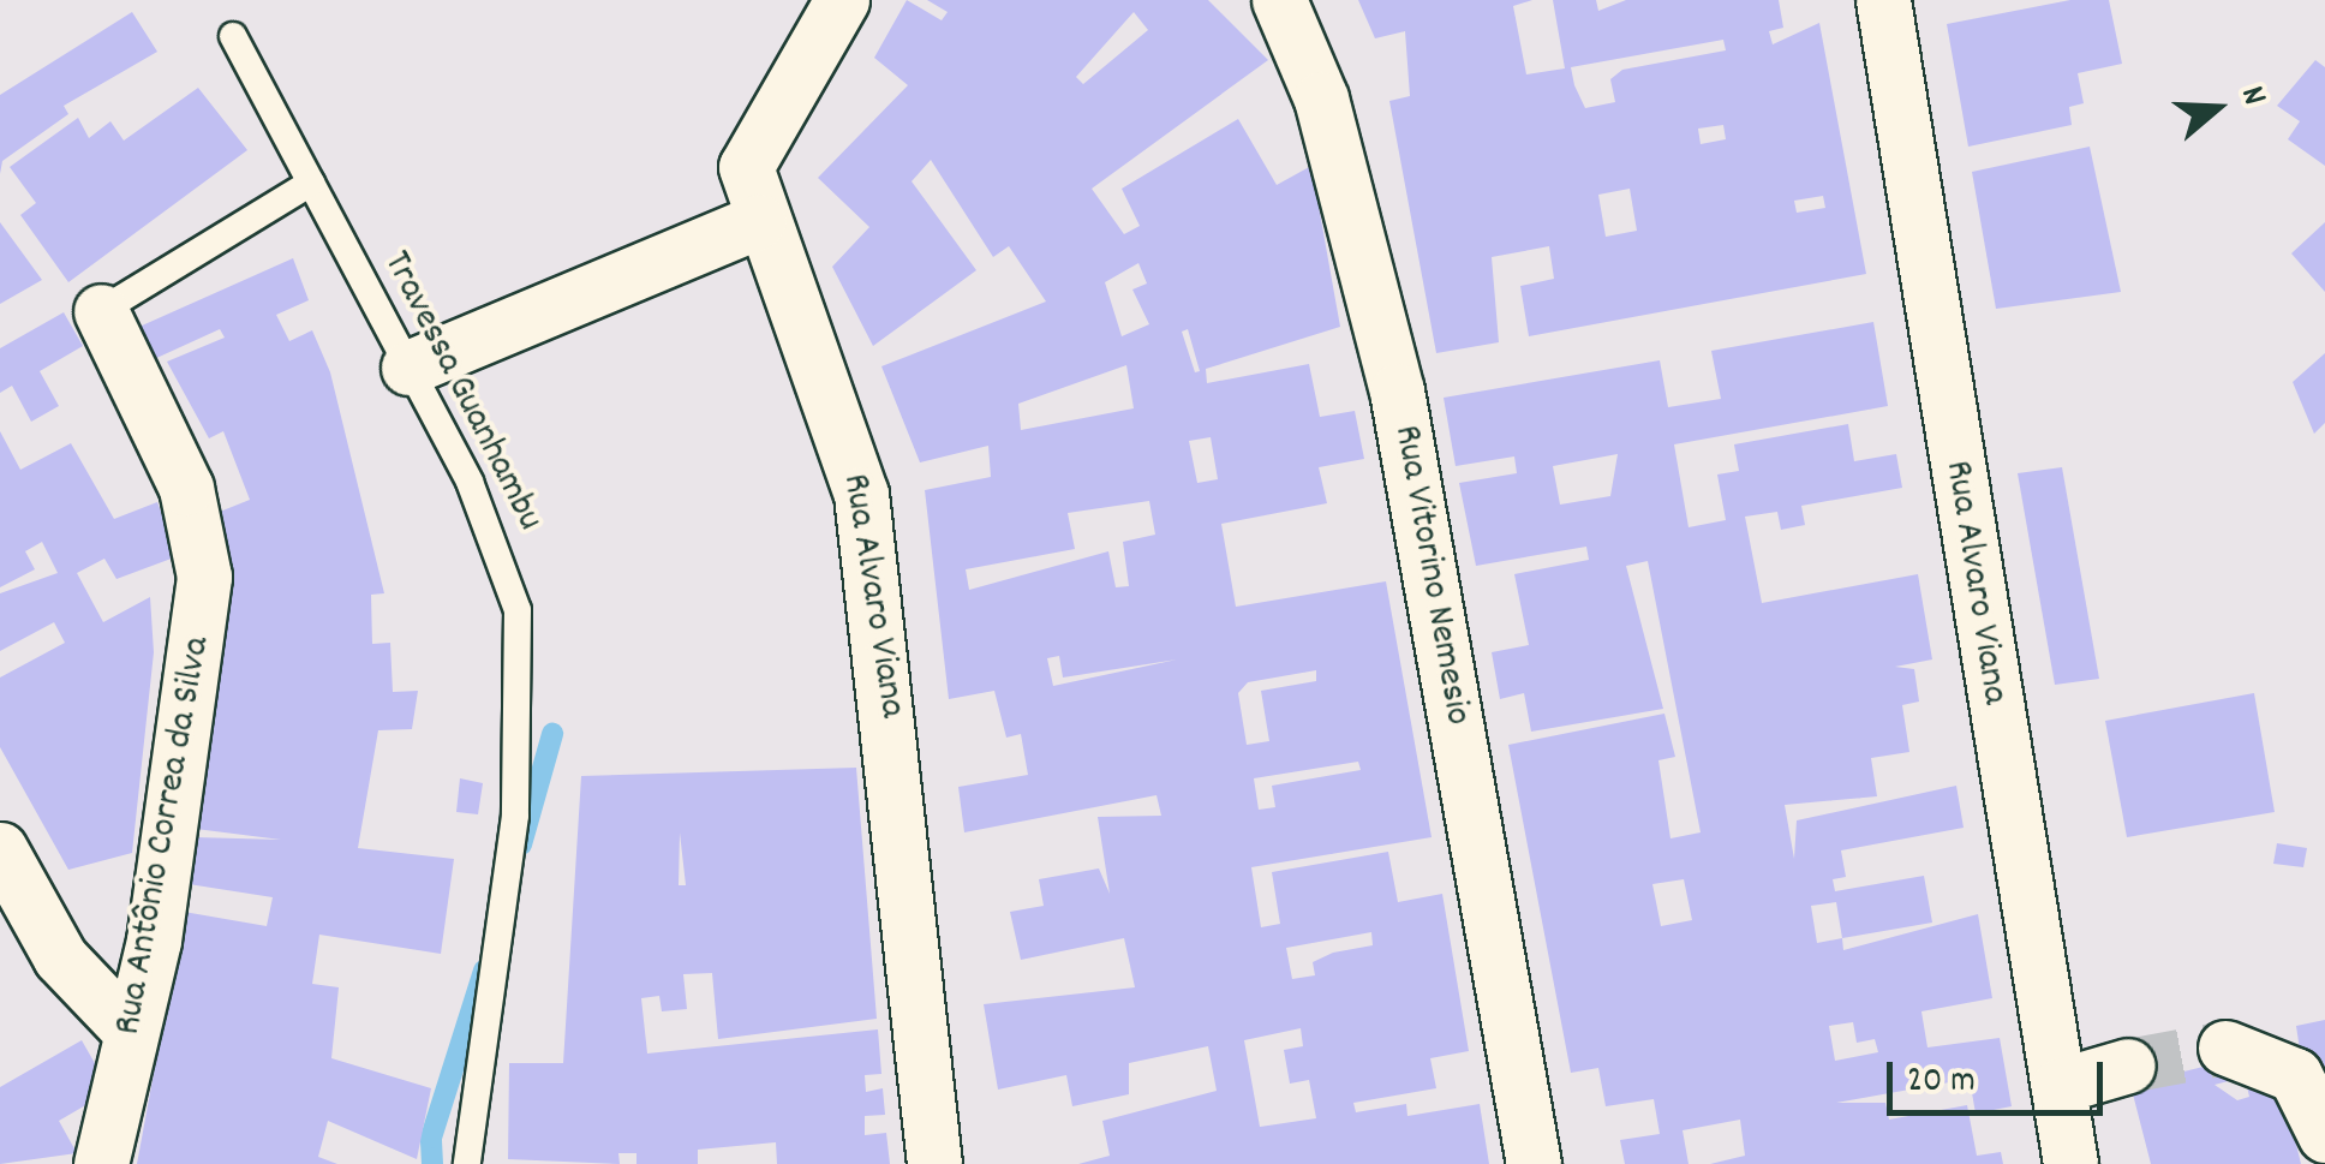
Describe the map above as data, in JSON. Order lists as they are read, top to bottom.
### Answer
{
  "streets": {
    "street": ["Rua Vitorino Nemesio", "Rua Alvaro Viana", "Rua Antônio Correa da Silva"],
    "lane": ["Travessa Guanhambu"]
  },
  "scale_bar": "20 m",
  "north": "right"
}
